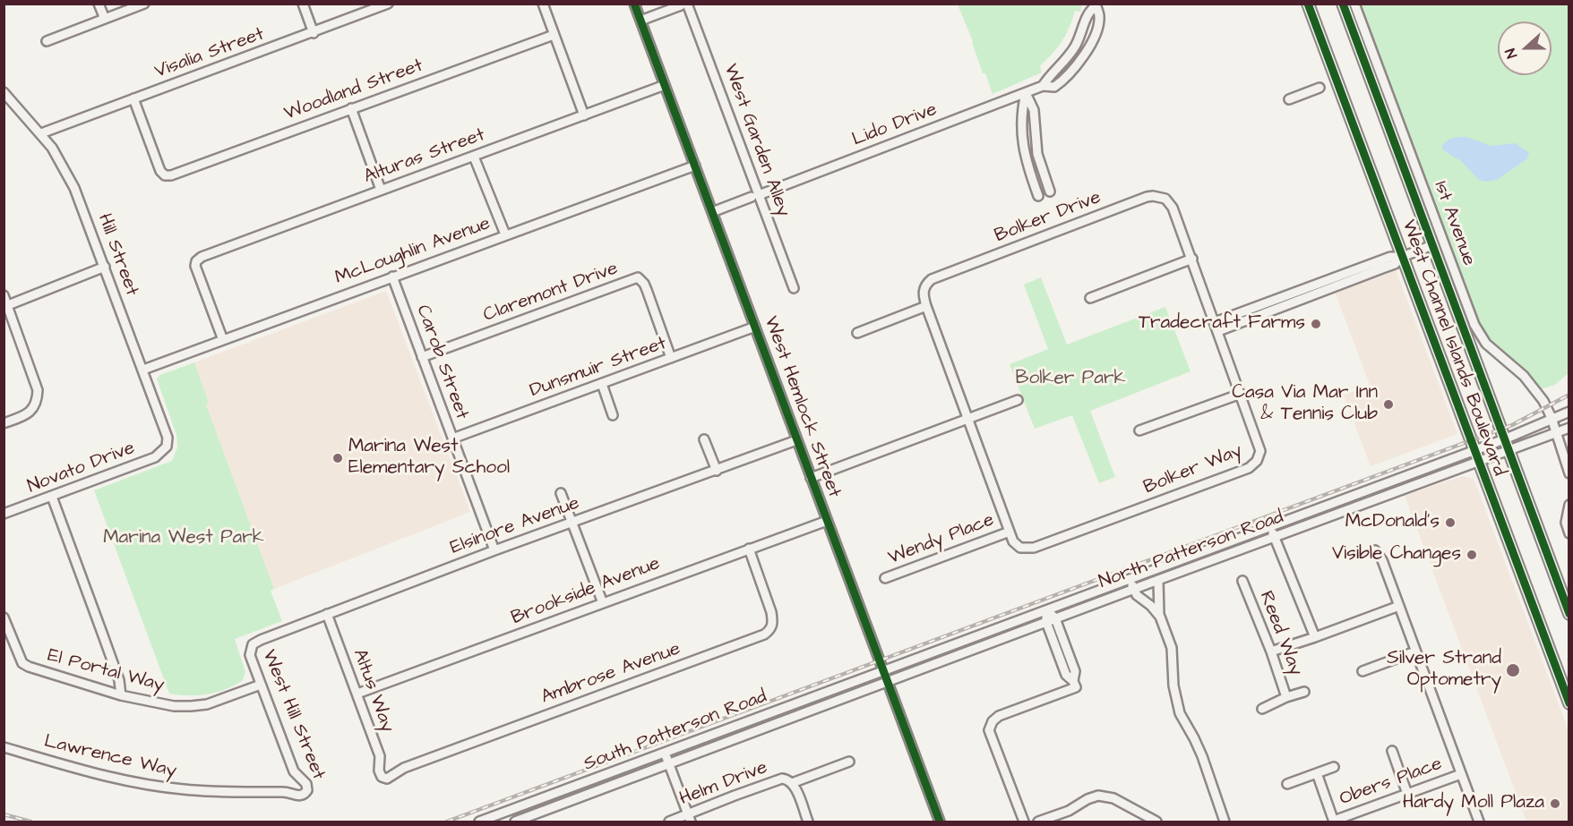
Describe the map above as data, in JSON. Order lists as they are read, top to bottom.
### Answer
{
  "streets": {
    "main road": ["West Channel Islands Boulevard"],
    "street": [
      "Visalia Street",
      "Woodland Street",
      "Lido Drive",
      "West Garden Alley",
      "Alturas Street",
      "Bolker Drive",
      "1st Avenue",
      "McLoughlin Avenue",
      "Hill Street",
      "Claremont Drive",
      "Carob Street",
      "Dunsmuir Street",
      "West Hemlock Street",
      "Novato Drive",
      "Bolker Way",
      "Elsinore Avenue",
      "Wendy Place",
      "North Patterson Road",
      "Brookside Avenue",
      "Reed Way",
      "El Portal Way",
      "Ambrose Avenue",
      "Altus Way",
      "West Hill Street",
      "South Patterson Road",
      "Lawrence Way",
      "Obers Place",
      "Helm Drive"
    ]
  },
  "crossings": [
    ["Visalia Street", "Woodland Street"],
    ["Visalia Street", "Hill Street"],
    ["Lido Drive", "West Garden Alley"],
    ["Lido Drive", "West Hemlock Street"],
    ["Alturas Street", "McLoughlin Avenue"],
    ["Alturas Street", "West Hemlock Street"],
    ["Bolker Drive", "Bolker Way"],
    ["Bolker Drive", "Wendy Place"],
    ["1st Avenue", "North Patterson Road"],
    ["McLoughlin Avenue", "Hill Street"],
    ["McLoughlin Avenue", "Carob Street"],
    ["McLoughlin Avenue", "West Hemlock Street"],
    ["Hill Street", "Novato Drive"],
    ["Claremont Drive", "Carob Street"],
    ["Claremont Drive", "Dunsmuir Street"],
    ["West Channel Islands Boulevard", "North Patterson Road"],
    ["Carob Street", "Dunsmuir Street"],
    ["Carob Street", "Elsinore Avenue"],
    ["Dunsmuir Street", "West Hemlock Street"],
    ["West Hemlock Street", "Elsinore Avenue"],
    ["West Hemlock Street", "North Patterson Road"],
    ["West Hemlock Street", "Brookside Avenue"],
    ["West Hemlock Street", "South Patterson Road"],
    ["Bolker Way", "Wendy Place"],
    ["Elsinore Avenue", "Altus Way"],
    ["Elsinore Avenue", "West Hill Street"],
    ["North Patterson Road", "South Patterson Road"],
    ["Brookside Avenue", "Ambrose Avenue"],
    ["Brookside Avenue", "Altus Way"],
    ["El Portal Way", "West Hill Street"],
    ["Ambrose Avenue", "Altus Way"],
    ["West Hill Street", "Lawrence Way"]
  ],
  "parks": ["Bolker Park", "Marina West Park"],
  "places": [
    "Tradecraft Farms",
    "Casa Via Mar Inn & Tennis Club",
    "Marina West Elementary School",
    "McDonald's",
    "Visible Changes",
    "Silver Strand Optometry",
    "Hardy Moll Plaza"
  ],
  "north": "left"
}
